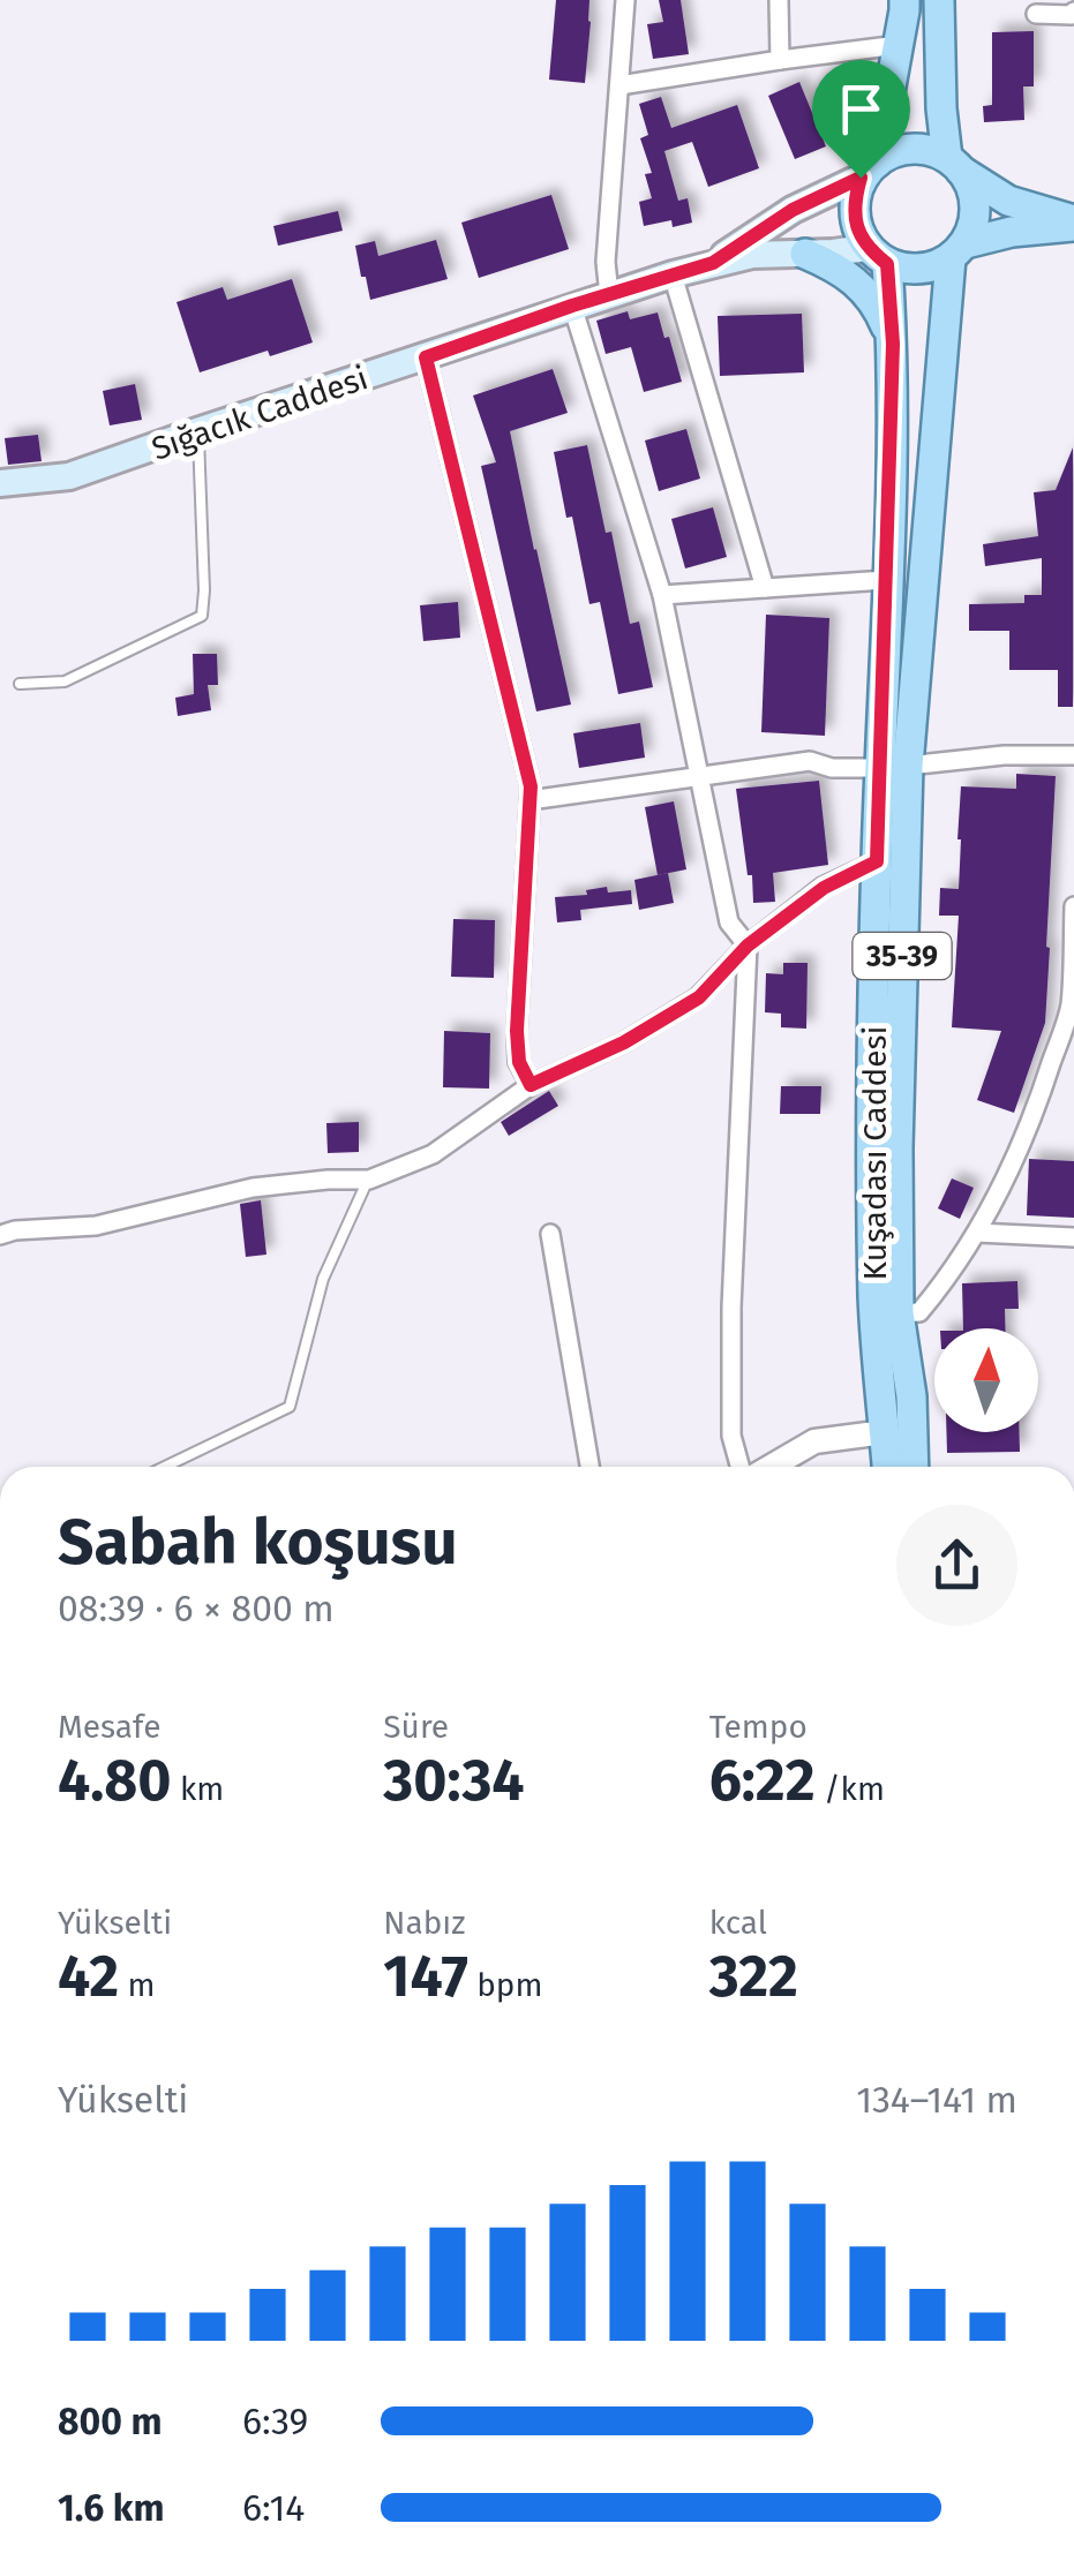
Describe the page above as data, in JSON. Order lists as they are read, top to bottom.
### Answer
{
  "streets": {
    "main road": ["Sığacık Caddesi", "35-39", "Kuşadası Caddesi"]
  },
  "crossings": [
    ["Sığacık Caddesi", "35-39"],
    ["Sığacık Caddesi", "Kuşadası Caddesi"],
    ["35-39", "Kuşadası Caddesi"]
  ],
  "north": "top",
  "page": {
    "heading": ["Sabah koşusu", "08:39 · 6 × 800 m"],
    "stats": [
      ["Mesafe", "4.80 km"],
      ["Süre", "30:34"],
      ["Tempo", "6:22 /km"],
      ["Yükselti", "42 m"],
      ["Nabız", "147 bpm"],
      ["kcal", "322"]
    ],
    "chart": ["Yükselti", "134–141 m"],
    "list": [
      {
        "name": "800 m",
        "note": "6:39"
      },
      {
        "name": "1.6 km",
        "note": "6:14"
      }
    ]
  }
}
